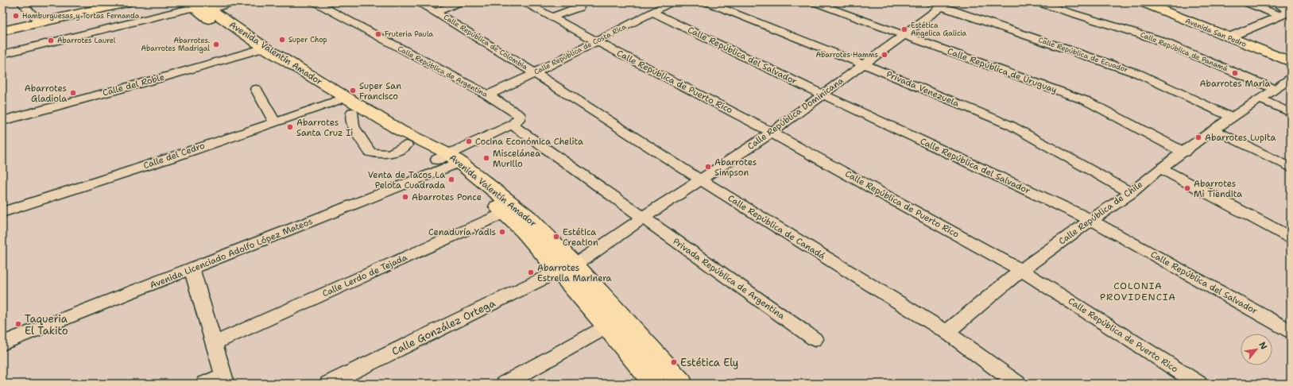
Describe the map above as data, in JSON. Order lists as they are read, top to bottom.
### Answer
{
  "streets": {
    "main road": ["Avenida San Pedro", "Avenida Valentín Amador"],
    "street": [
      "Calle República de Colombia",
      "Calle República de Costa Rica",
      "Calle República de Panamá",
      "Calle República de Ecuador",
      "Calle República del Salvador",
      "Calle República de Uruguay",
      "Calle República de Argentina",
      "Calle República de Puerto Rico",
      "Calle del Roble",
      "Privada Venezuela",
      "Calle República Dominicana",
      "Calle del Cedro",
      "Calle República de Chile",
      "Calle República de Canadá",
      "Avenida Licenciado Adolfo López Mateos",
      "Calle Lerdo de Tejada",
      "Privada República de Argentina",
      "Calle González Ortega"
    ]
  },
  "crossings": [
    ["Calle República de Colombia", "Calle República de Costa Rica"],
    ["Calle República de Colombia", "Calle República de Canadá"],
    ["Calle República de Costa Rica", "Calle República del Salvador"],
    ["Calle República de Costa Rica", "Calle República de Argentina"],
    ["Calle República de Costa Rica", "Calle República de Puerto Rico"],
    ["Calle República de Costa Rica", "Calle República de Canadá"],
    ["Calle República de Panamá", "Calle República de Chile"],
    ["Avenida Valentín Amador", "Calle del Roble"],
    ["Avenida Valentín Amador", "Calle República Dominicana"],
    ["Avenida Valentín Amador", "Calle del Cedro"],
    ["Avenida Valentín Amador", "Avenida Licenciado Adolfo López Mateos"],
    ["Avenida Valentín Amador", "Calle Lerdo de Tejada"],
    ["Avenida Valentín Amador", "Calle González Ortega"],
    ["Calle República de Ecuador", "Calle República Dominicana"],
    ["Calle República de Ecuador", "Calle República de Chile"],
    ["Calle República del Salvador", "Calle República Dominicana"],
    ["Calle República del Salvador", "Calle República de Chile"],
    ["Calle República de Uruguay", "Calle República Dominicana"],
    ["Calle República de Uruguay", "Calle República de Chile"],
    ["Calle República de Argentina", "Calle República Dominicana"],
    ["Calle República de Argentina", "Privada República de Argentina"],
    ["Calle República de Puerto Rico", "Calle República Dominicana"],
    ["Calle República de Puerto Rico", "Calle República de Chile"],
    ["Privada Venezuela", "Calle República Dominicana"],
    ["Privada Venezuela", "Calle República de Chile"],
    ["Calle República Dominicana", "Calle República de Canadá"],
    ["Calle República Dominicana", "Privada República de Argentina"],
    ["Calle República Dominicana", "Calle González Ortega"],
    ["Calle República de Chile", "Calle República de Canadá"]
  ],
  "districts": ["COLONIA PROVIDENCIA"],
  "places": [
    "Hamburguesas y Tortas Fernanda",
    "Estética Angelica Galicia",
    "Fruteria Paula",
    "Super Chop",
    "Abarrotes Laurel",
    "Abarrotes. Abarrotes Madrigal",
    "Abarrotes Hamms",
    "Abarrotes Maria",
    "Super San Francisco",
    "Abarrotes Gladiola",
    "Abarrotes Santa Cruz Ii",
    "Abarrotes Lupita",
    "Cocina Económica Chelita",
    "Miscelánea Murillo",
    "Abarrotes Simpson",
    "Venta de Tacos La Pelota Cuadrada",
    "Abarrotes Mi Tiendita",
    "Abarrotes Ponce",
    "Cenaduría Yadis",
    "Estética Creation",
    "Abarrotes Estrella Marinera",
    "Taqueria El Takito",
    "Estética Ely"
  ],
  "north": "top right"
}
